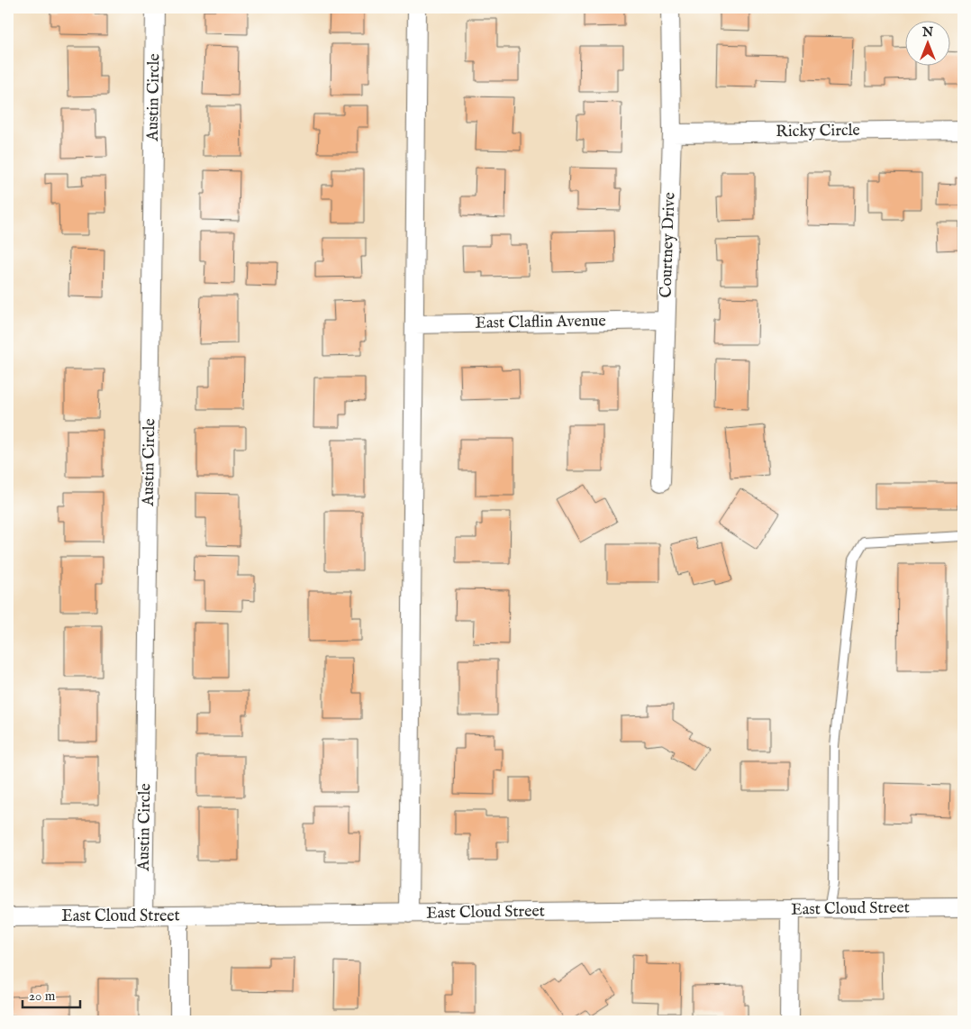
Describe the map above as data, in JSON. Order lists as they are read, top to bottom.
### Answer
{
  "streets": {
    "street": [
      "Austin Circle",
      "Ricky Circle",
      "Courtney Drive",
      "East Claflin Avenue",
      "East Cloud Street"
    ]
  },
  "crossings": [
    ["Austin Circle", "East Cloud Street"],
    ["Ricky Circle", "Courtney Drive"],
    ["Courtney Drive", "East Claflin Avenue"]
  ],
  "scale_bar": "20 m",
  "north": "top"
}
